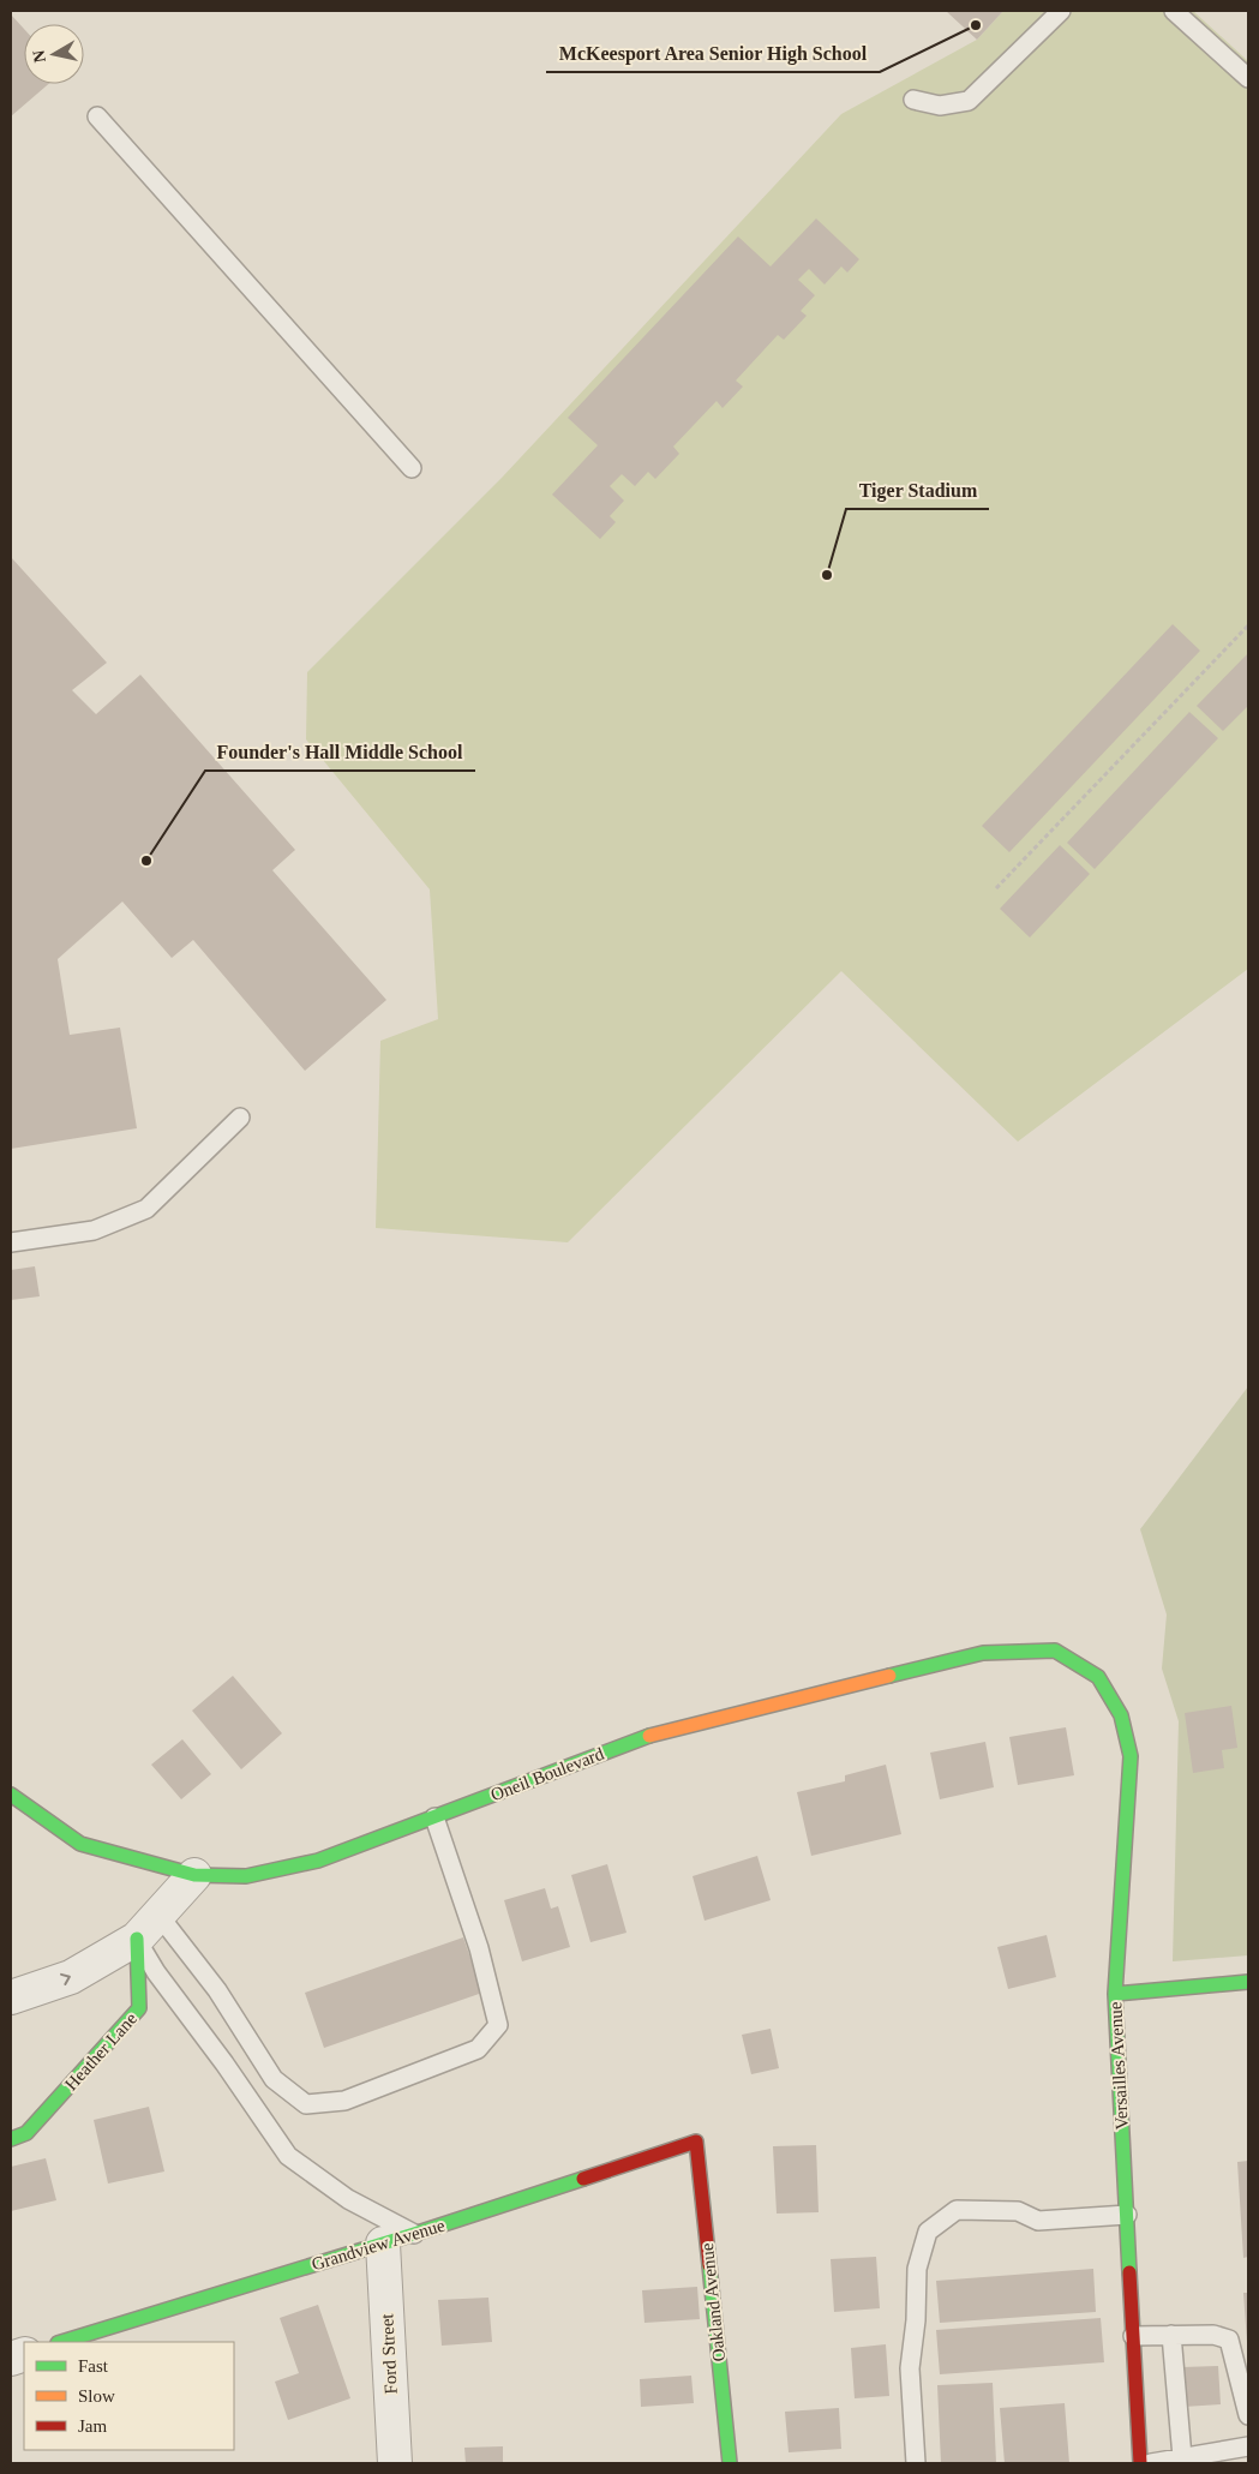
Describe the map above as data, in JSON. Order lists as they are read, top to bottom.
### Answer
{
  "streets": {
    "street": [
      "Oneil Boulevard",
      "Heather Lane",
      "Versailles Avenue",
      "Grandview Avenue",
      "Oakland Avenue",
      "Ford Street"
    ]
  },
  "crossings": [
    ["Oneil Boulevard", "Versailles Avenue"],
    ["Grandview Avenue", "Oakland Avenue"],
    ["Grandview Avenue", "Ford Street"]
  ],
  "places": ["McKeesport Area Senior High School", "Tiger Stadium", "Founder's Hall Middle School"],
  "legend": ["Fast", "Slow", "Jam"],
  "north": "left"
}
